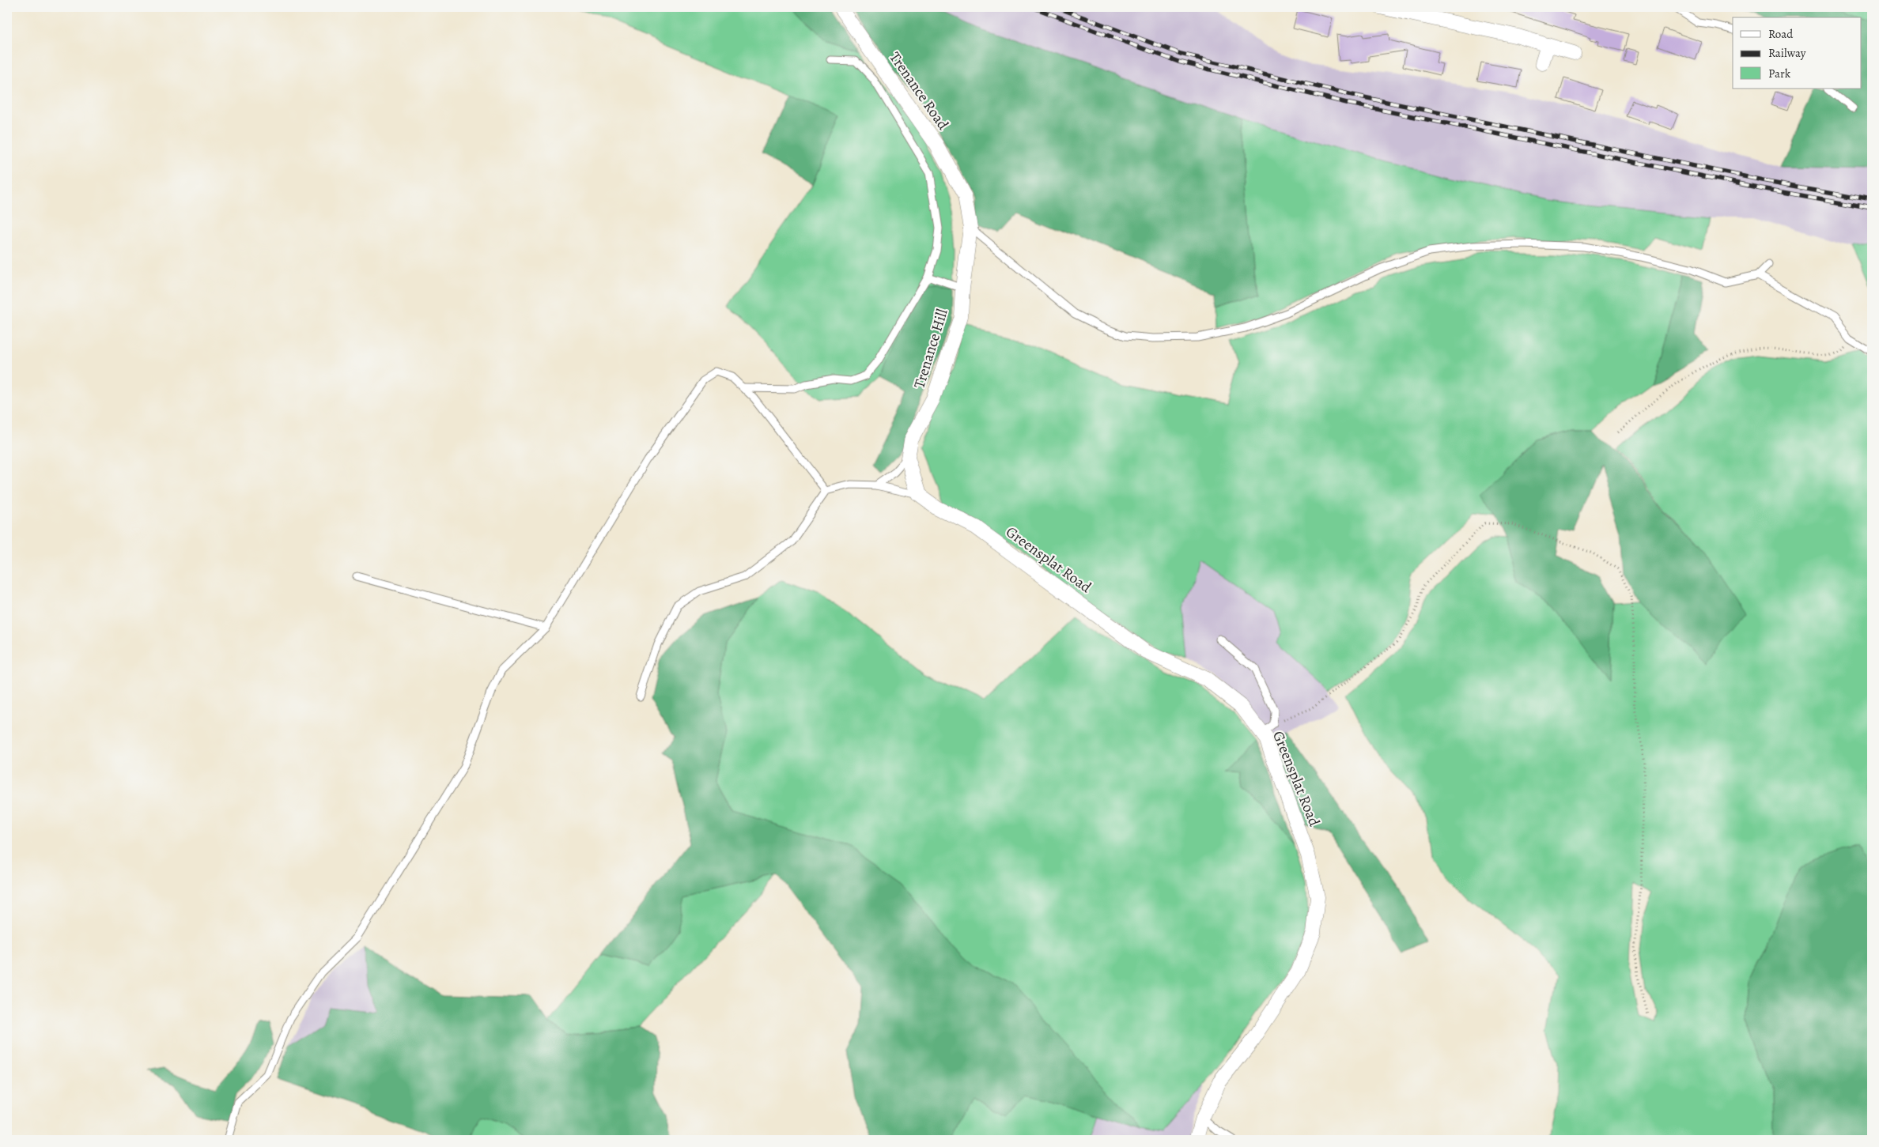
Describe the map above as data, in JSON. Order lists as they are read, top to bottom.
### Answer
{
  "streets": {
    "street": ["Trenance Road", "Trenance Hill", "Greensplat Road"]
  },
  "crossings": [
    ["Trenance Road", "Trenance Hill"]
  ],
  "legend": ["Road", "Railway", "Park"]
}
